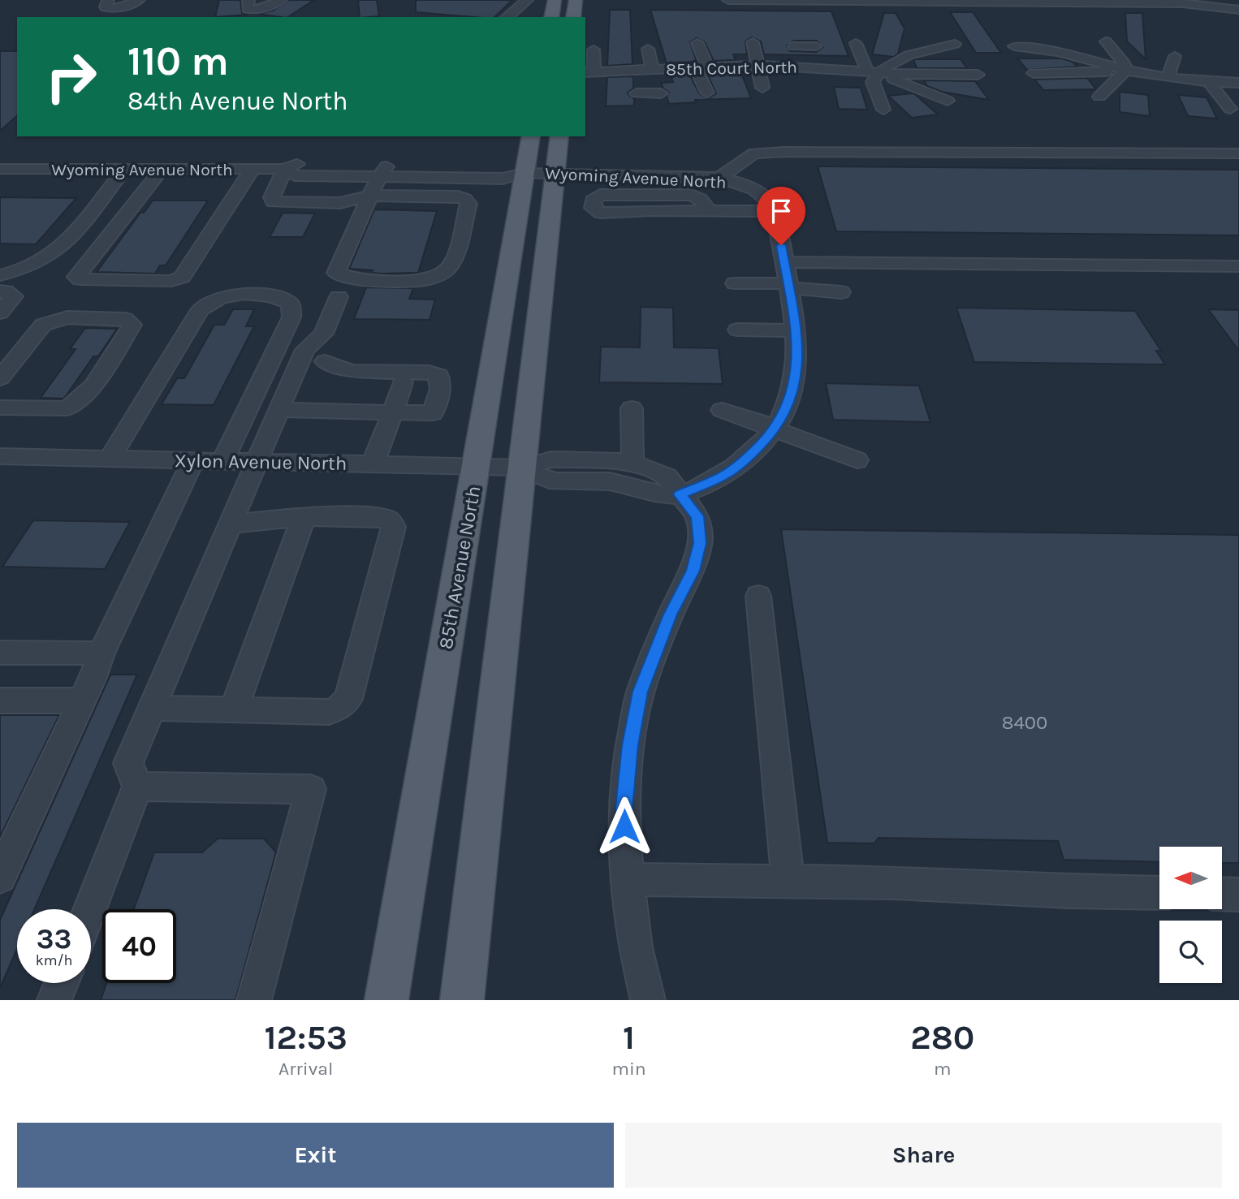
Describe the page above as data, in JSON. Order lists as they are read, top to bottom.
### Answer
{
  "streets": {
    "main road": ["85th Avenue North"],
    "street": ["85th Court North", "Wyoming Avenue North", "Xylon Avenue North"]
  },
  "crossings": [
    ["Wyoming Avenue North", "85th Avenue North"],
    ["Xylon Avenue North", "85th Avenue North"]
  ],
  "house_numbers": ["8400"],
  "north": "left",
  "page": {
    "turn": ["110 m", "84th Avenue North"],
    "speed": "33 km/h",
    "limit": "40",
    "eta": [
      "12:53",
      "Arrival",
      "1",
      "min",
      "280",
      "m"
    ],
    "buttons": ["Exit", "Share"]
  }
}
